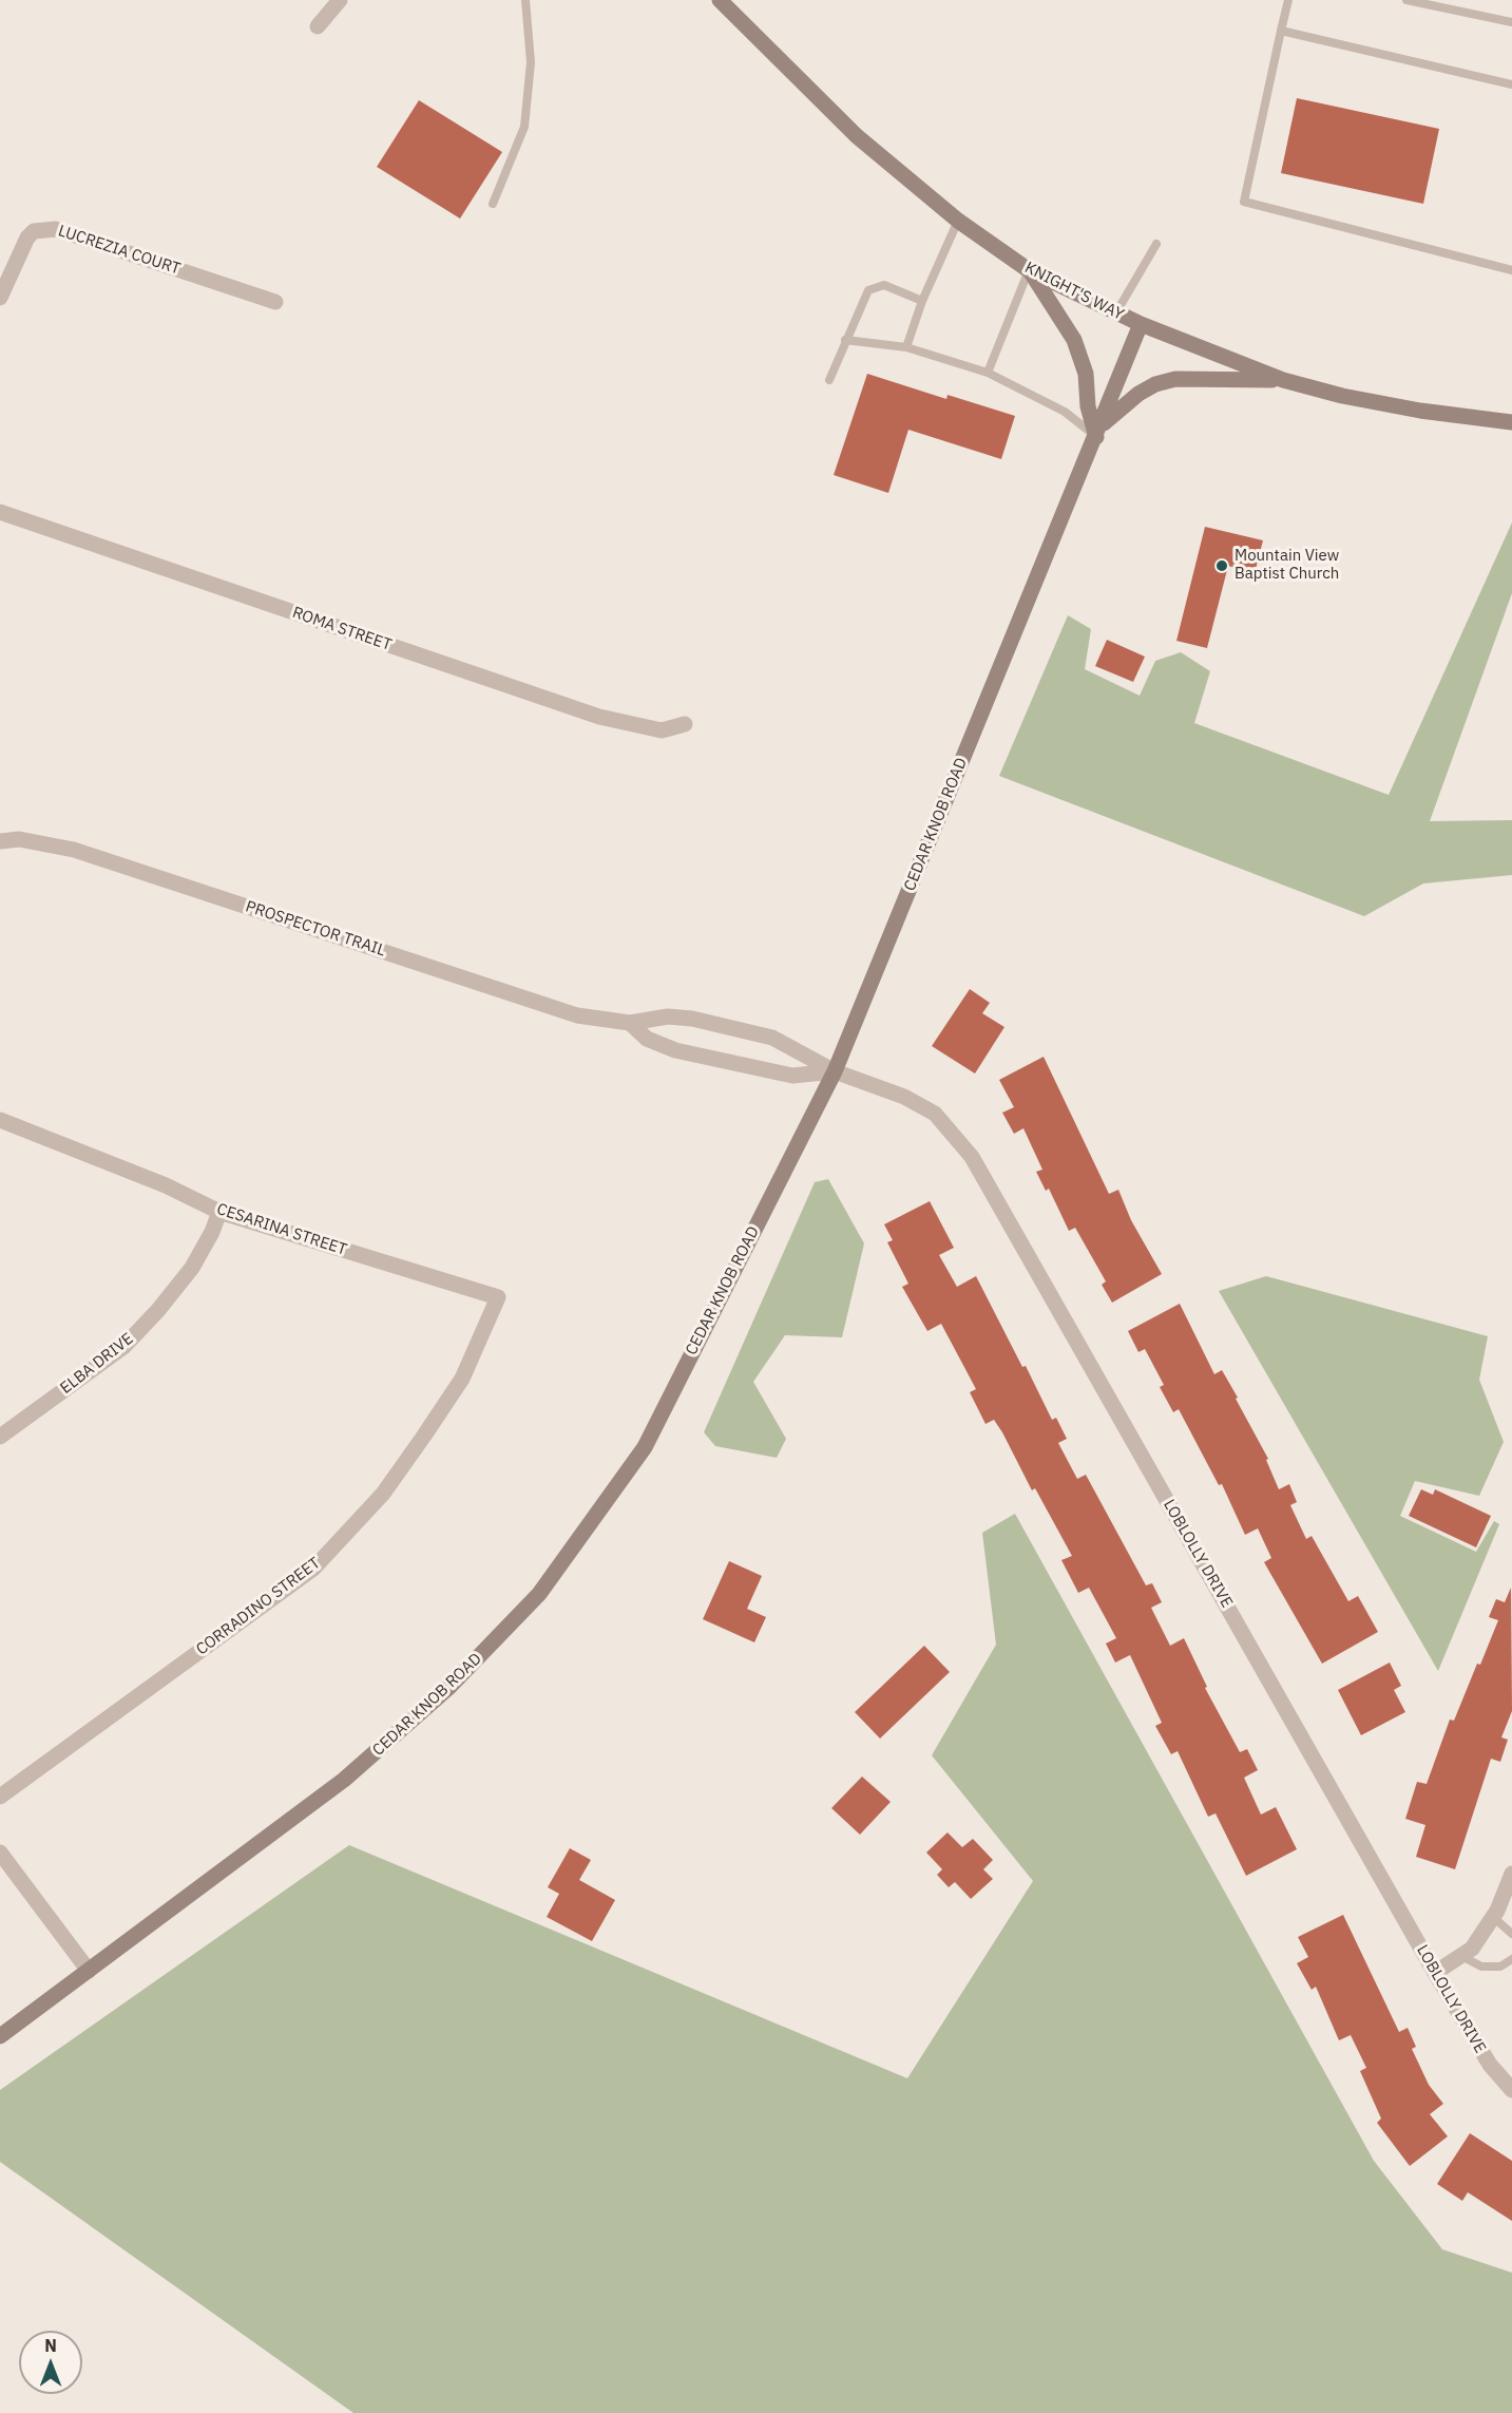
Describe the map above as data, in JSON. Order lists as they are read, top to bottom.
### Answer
{
  "streets": {
    "street": [
      "LUCREZIA COURT",
      "KNIGHT'S WAY",
      "ROMA STREET",
      "CEDAR KNOB ROAD",
      "PROSPECTOR TRAIL",
      "CESARINA STREET",
      "ELBA DRIVE",
      "LOBLOLLY DRIVE",
      "CORRADINO STREET"
    ]
  },
  "crossings": [
    ["KNIGHT'S WAY", "CEDAR KNOB ROAD"],
    ["CEDAR KNOB ROAD", "PROSPECTOR TRAIL"],
    ["CEDAR KNOB ROAD", "LOBLOLLY DRIVE"],
    ["PROSPECTOR TRAIL", "LOBLOLLY DRIVE"],
    ["CESARINA STREET", "ELBA DRIVE"],
    ["CESARINA STREET", "CORRADINO STREET"]
  ],
  "places": ["Mountain View Baptist Church"],
  "north": "top"
}
